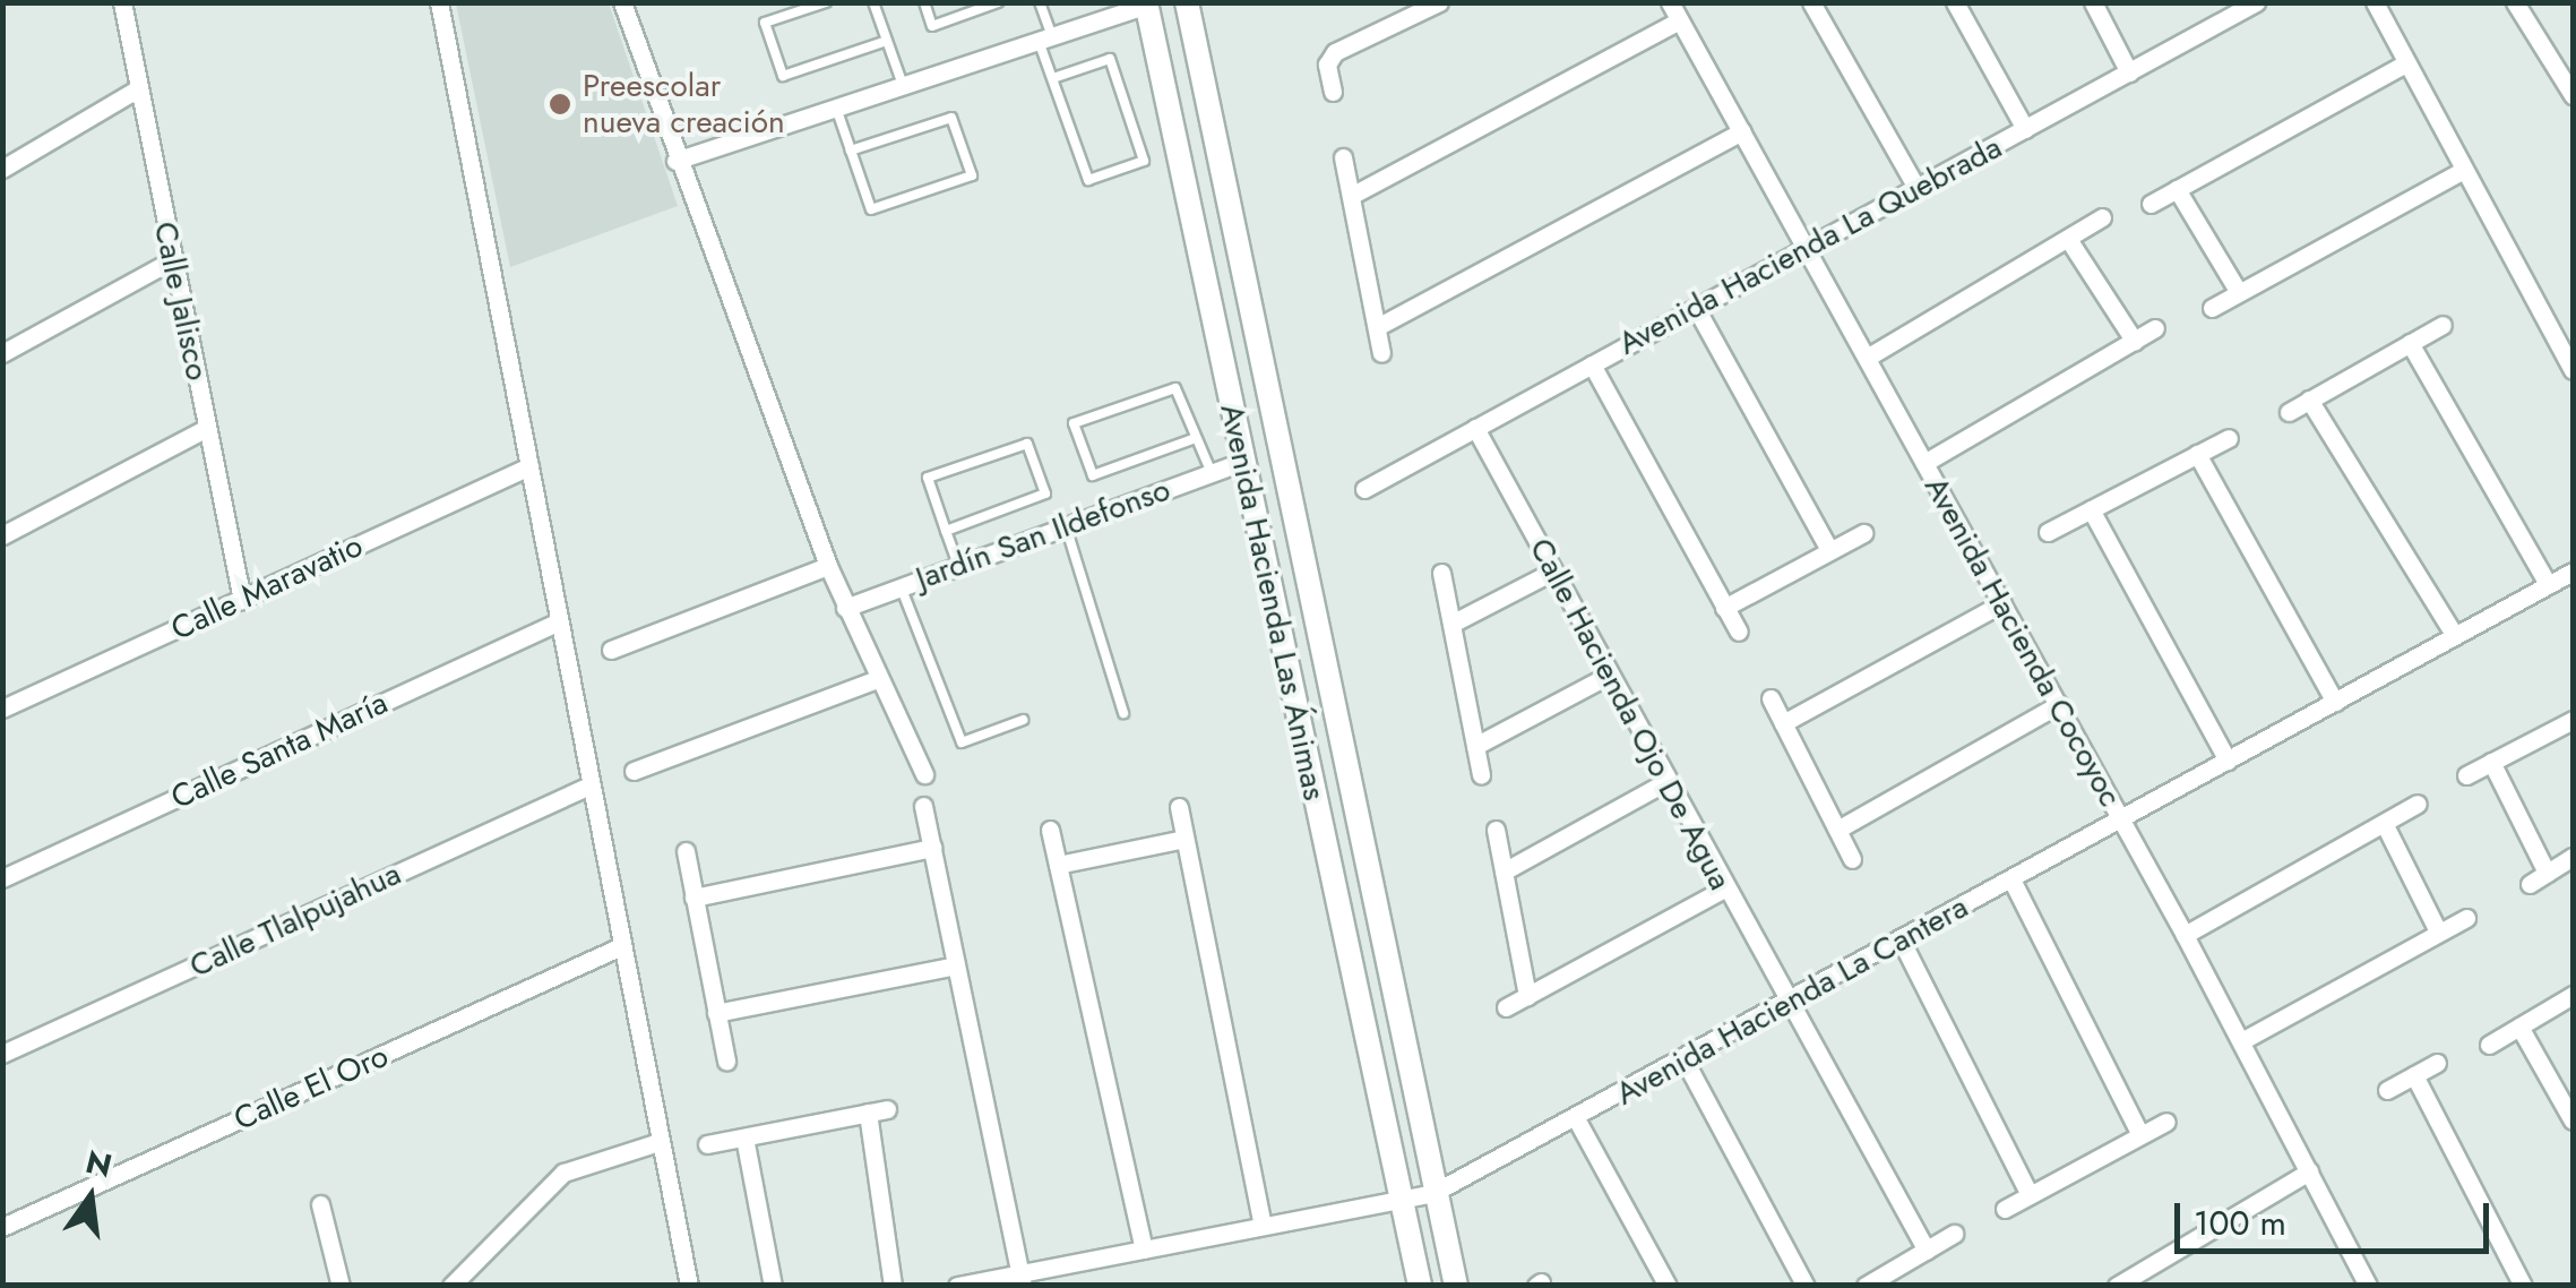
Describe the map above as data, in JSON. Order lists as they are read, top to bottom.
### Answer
{
  "streets": {
    "street": [
      "Avenida Hacienda La Quebrada",
      "Calle Jalisco",
      "Jardín San Ildefonso",
      "Calle Maravatio",
      "Avenida Hacienda Las Ánimas",
      "Avenida Hacienda Cocoyoc",
      "Calle Hacienda Ojo De Agua",
      "Calle Santa María",
      "Calle Tlalpujahua",
      "Avenida Hacienda La Cantera",
      "Calle El Oro"
    ]
  },
  "crossings": [
    ["Avenida Hacienda La Quebrada", "Avenida Hacienda Cocoyoc"],
    ["Avenida Hacienda La Quebrada", "Calle Hacienda Ojo De Agua"],
    ["Calle Jalisco", "Calle Maravatio"],
    ["Jardín San Ildefonso", "Avenida Hacienda Las Ánimas"],
    ["Avenida Hacienda Las Ánimas", "Avenida Hacienda La Cantera"],
    ["Avenida Hacienda Cocoyoc", "Avenida Hacienda La Cantera"],
    ["Calle Hacienda Ojo De Agua", "Avenida Hacienda La Cantera"]
  ],
  "places": ["Preescolar nueva creación"],
  "scale_bar": "100 m",
  "north": "top"
}
